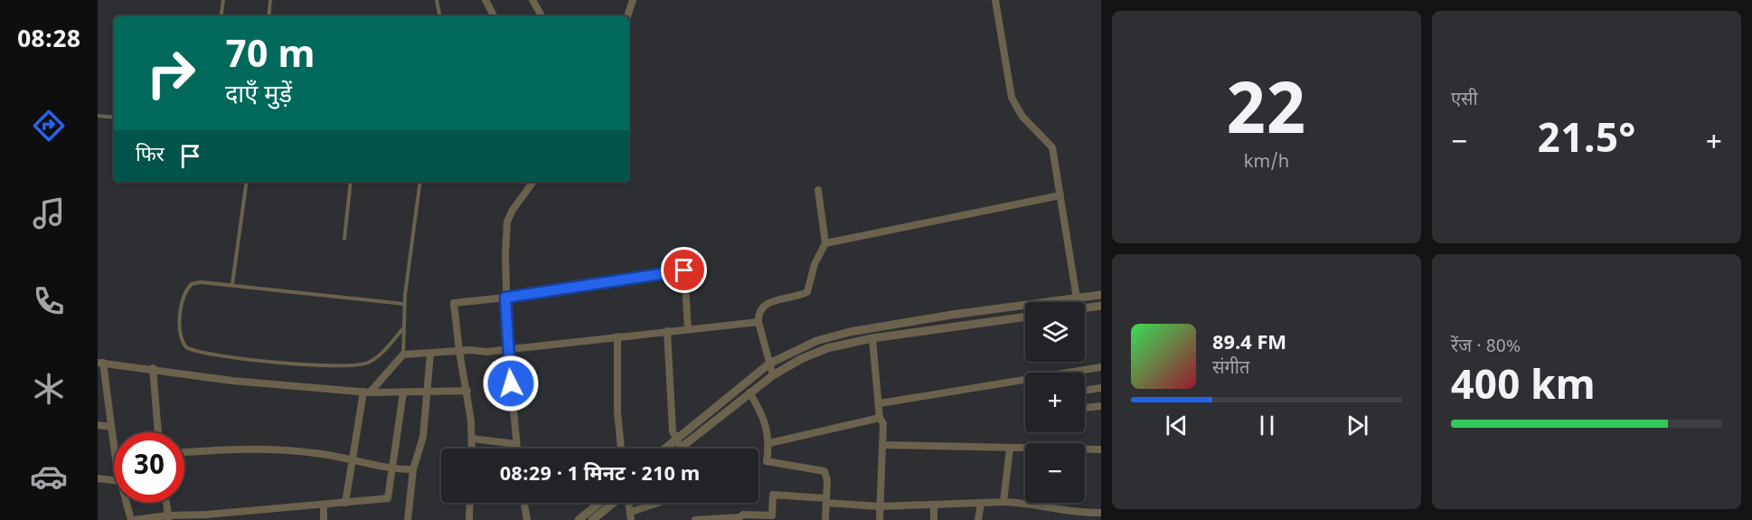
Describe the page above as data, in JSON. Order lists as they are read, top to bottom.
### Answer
{
  "page": {
    "tabs": "08:28",
    "tile": [
      ["22", "km/h"],
      "एसी",
      ["रेंज · 80%", "400 km"]
    ],
    "turn": ["70 m", "दाएँ मुड़ें"],
    "heat": ["−", "21.5°", "+"],
    "then": "फिर",
    "map_buttons": ["+", "−"],
    "song": ["89.4 FM", "संगीत"],
    "limit": "30",
    "trip": "08:29 · 1 मिनट · 210 m"
  }
}
